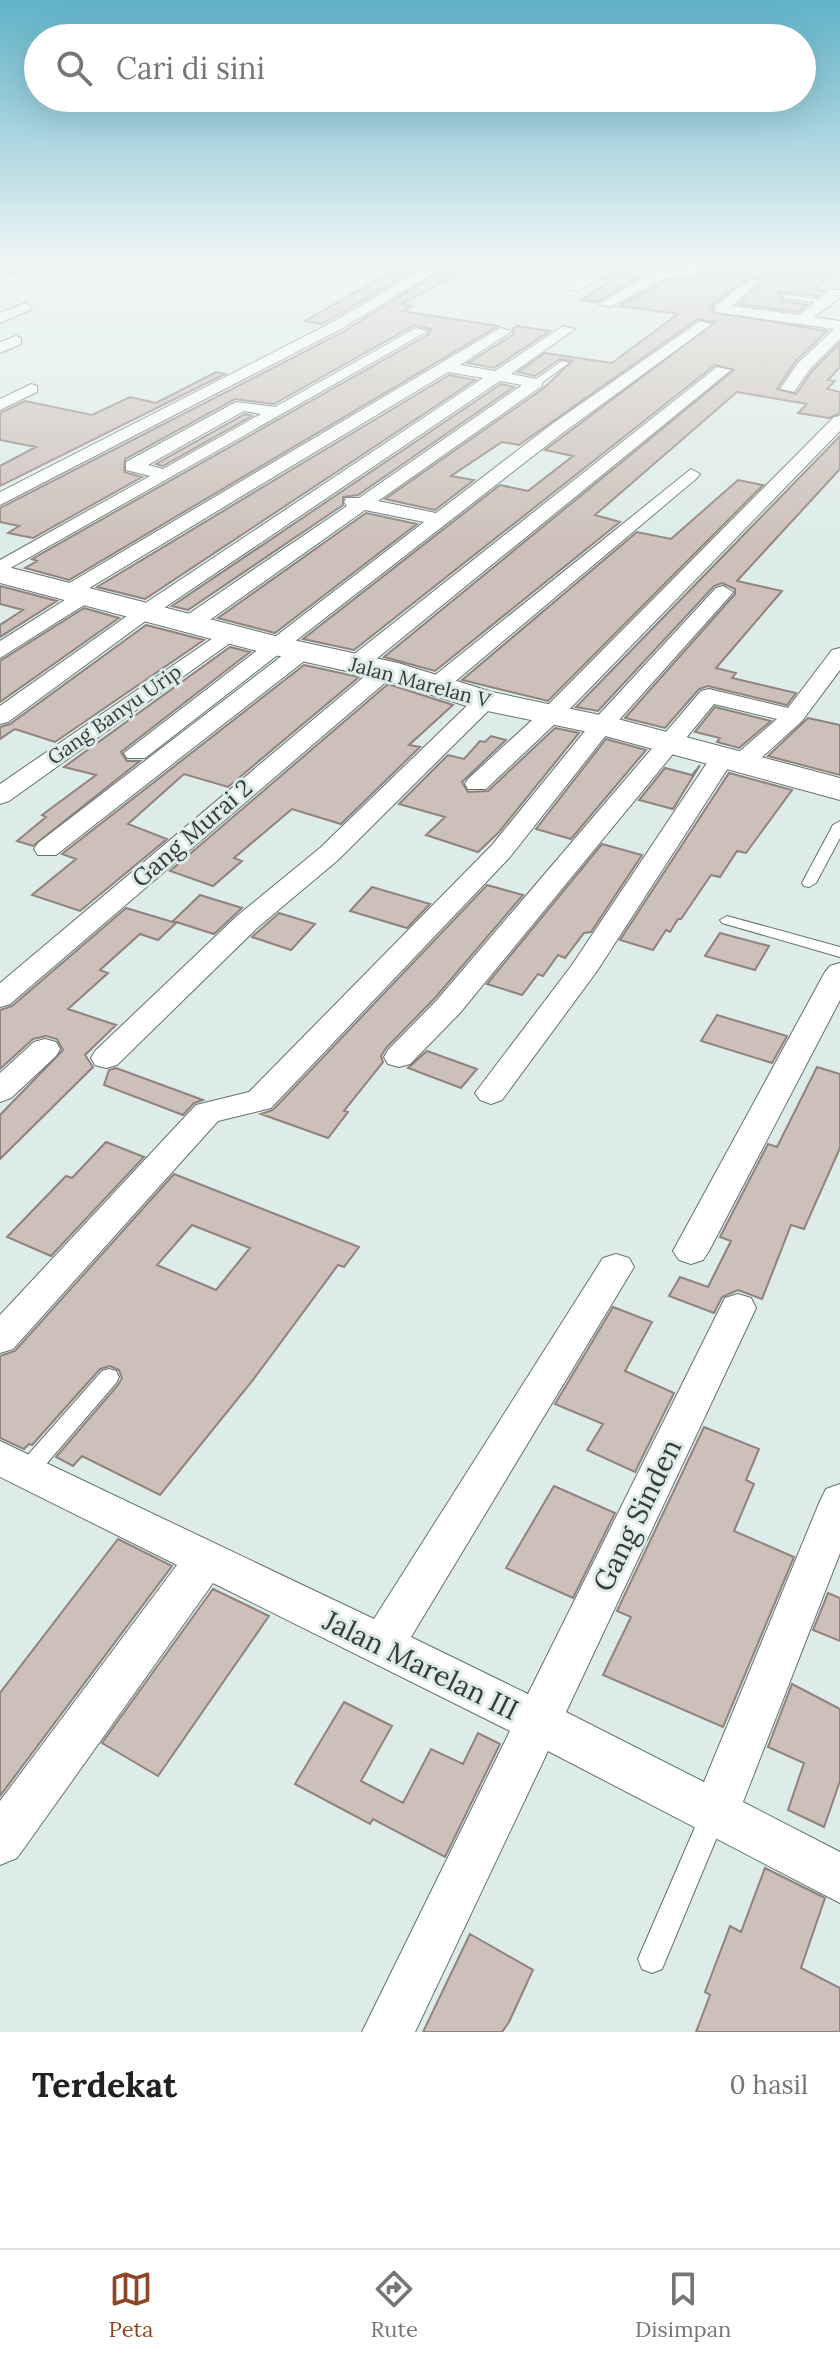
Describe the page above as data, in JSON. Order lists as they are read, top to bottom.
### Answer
{
  "streets": {
    "street": [
      "Jalan Marelan V",
      "Gang Banyu Urip",
      "Gang Murai 2",
      "Gang Sinden",
      "Jalan Marelan III"
    ]
  },
  "crossings": [
    ["Jalan Marelan V", "Gang Banyu Urip"],
    ["Jalan Marelan V", "Gang Murai 2"],
    ["Gang Sinden", "Jalan Marelan III"]
  ],
  "page": {
    "search": "Cari di sini",
    "heading": ["Terdekat", "0 hasil"],
    "nav": ["Peta", "Rute", "Disimpan"]
  }
}
